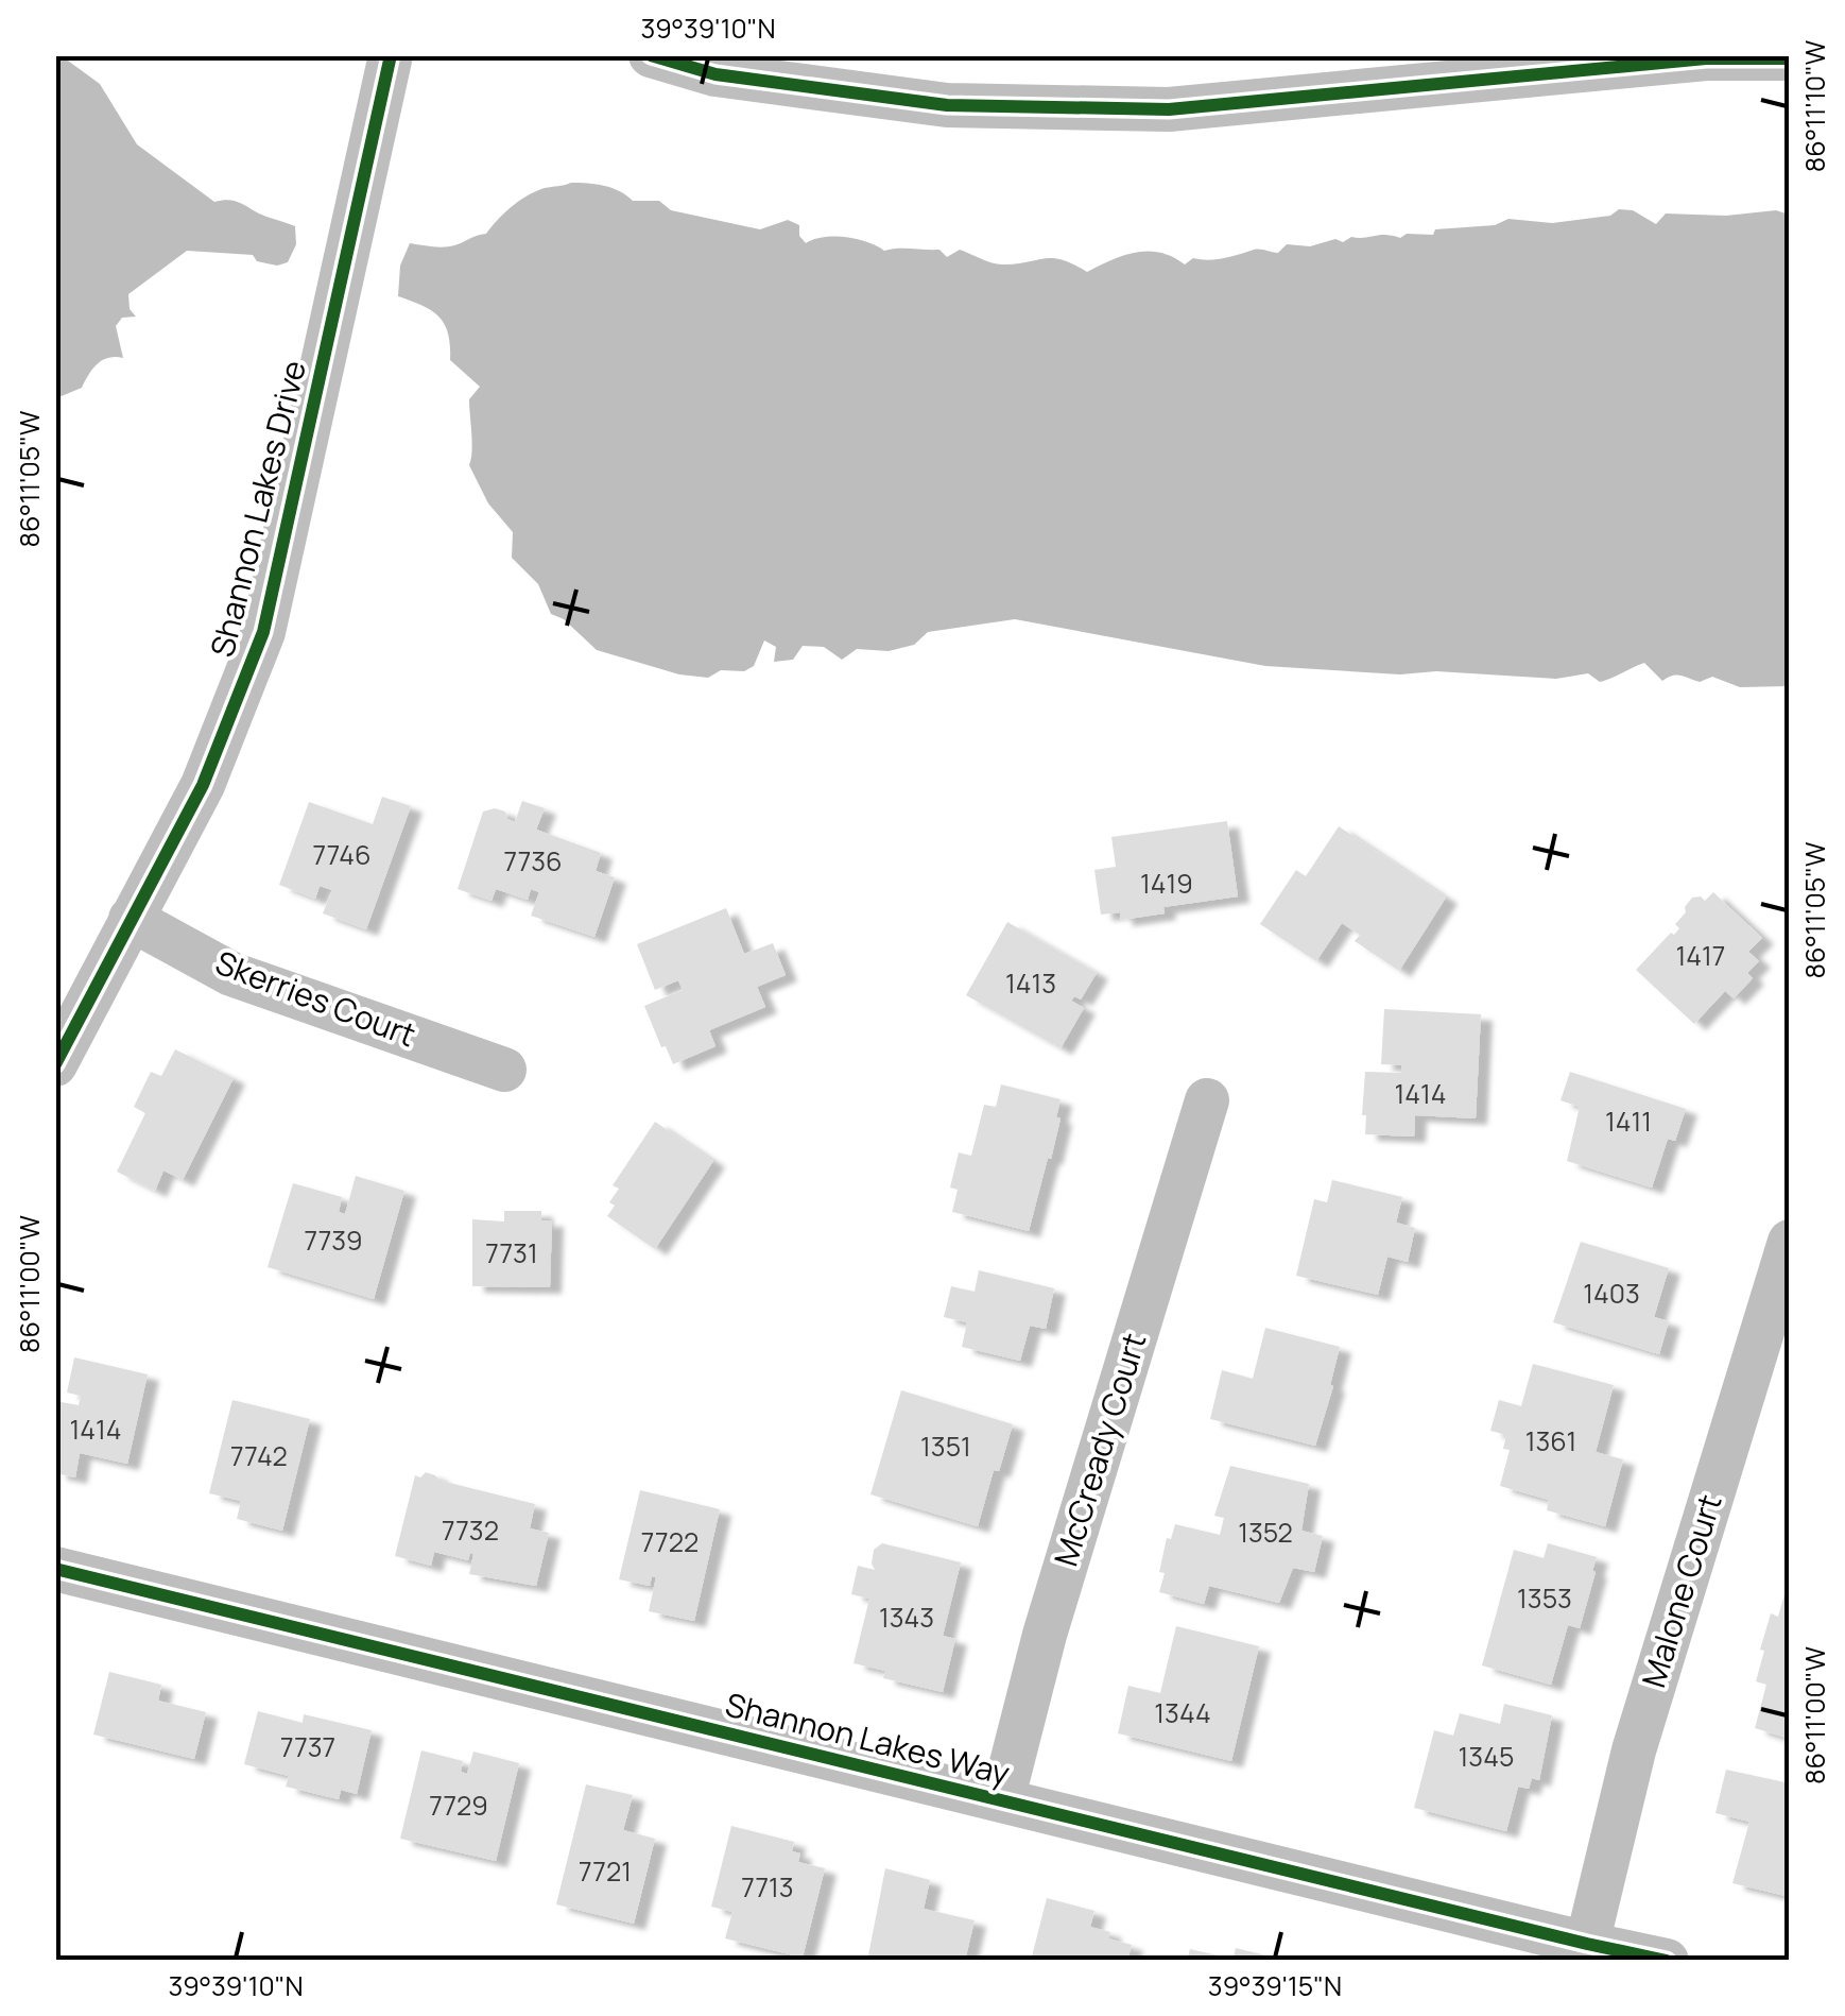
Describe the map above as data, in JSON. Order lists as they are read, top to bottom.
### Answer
{
  "streets": {
    "street": [
      "Shannon Lakes Drive",
      "Skerries Court",
      "McCready Court",
      "Malone Court",
      "Shannon Lakes Way"
    ]
  },
  "crossings": [
    ["Shannon Lakes Drive", "Skerries Court"],
    ["McCready Court", "Shannon Lakes Way"],
    ["Malone Court", "Shannon Lakes Way"]
  ],
  "house_numbers": [
    "7746",
    "7736",
    "1419",
    "1417",
    "1413",
    "1414",
    "1411",
    "7739",
    "7731",
    "1403",
    "1414",
    "1361",
    "1351",
    "7742",
    "7732",
    "1352",
    "7722",
    "1353",
    "1343",
    "1344",
    "7737",
    "1345",
    "7729",
    "7721",
    "7713"
  ],
  "coordinates": [
    "39°39'10\"N",
    "86°11'10\"W",
    "86°11'05\"W",
    "86°11'00\"W",
    "39°39'15\"N"
  ]
}
